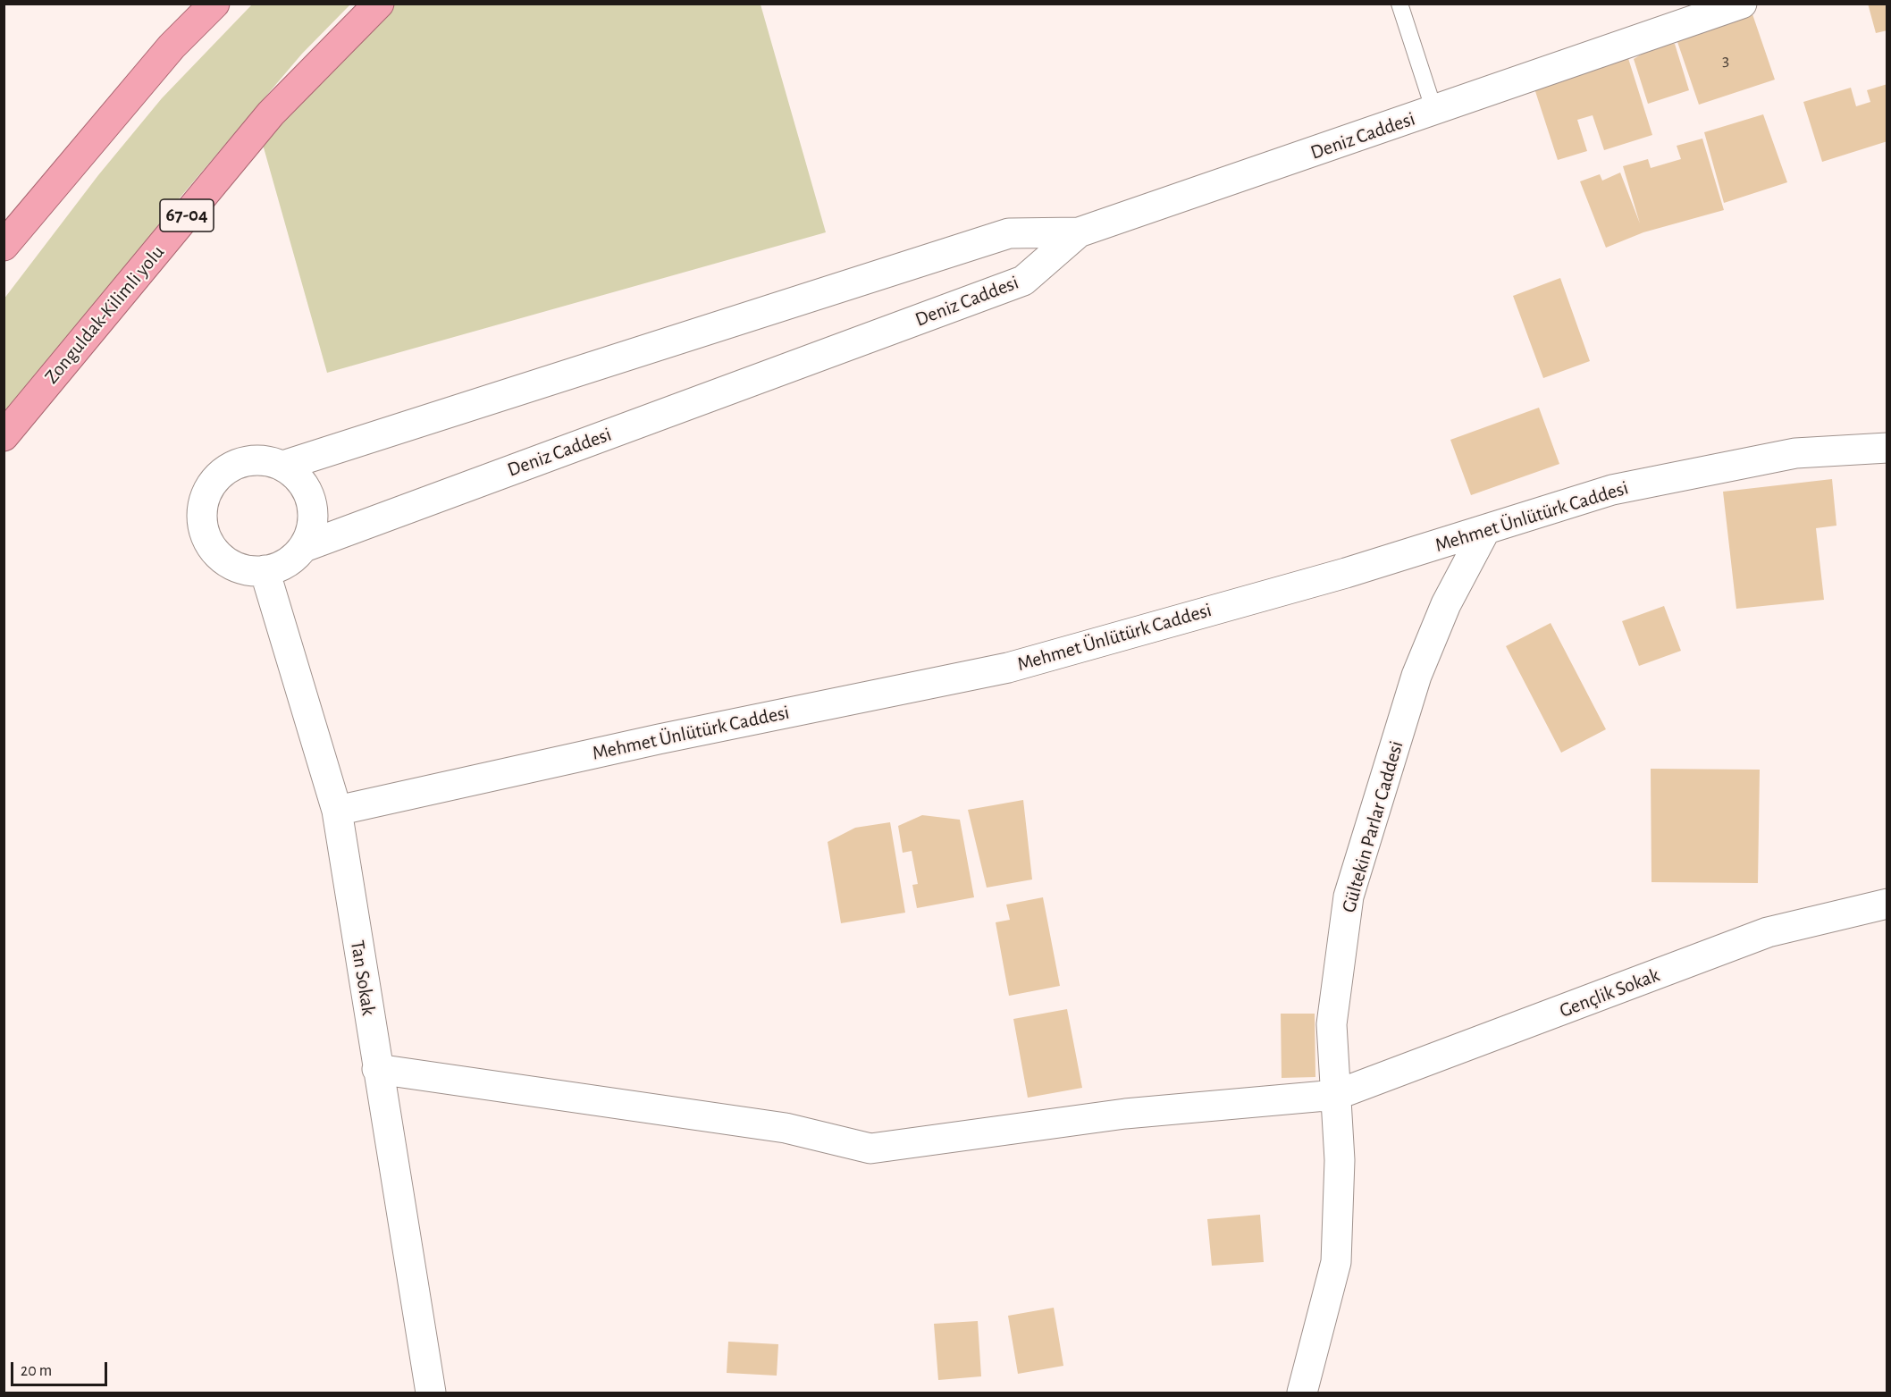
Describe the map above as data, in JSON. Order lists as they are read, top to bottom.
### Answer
{
  "streets": {
    "highway": ["67-04", "Zonguldak-Kilimli yolu"],
    "street": [
      "Deniz Caddesi",
      "Mehmet Ünlütürk Caddesi",
      "Gültekin Parlar Caddesi",
      "Tan Sokak",
      "Gençlik Sokak"
    ]
  },
  "crossings": [
    ["Deniz Caddesi", "Tan Sokak"],
    ["Mehmet Ünlütürk Caddesi", "Gültekin Parlar Caddesi"],
    ["Mehmet Ünlütürk Caddesi", "Tan Sokak"],
    ["Gültekin Parlar Caddesi", "Gençlik Sokak"],
    ["Tan Sokak", "Gençlik Sokak"]
  ],
  "house_numbers": ["3"],
  "scale_bar": "20 m"
}
